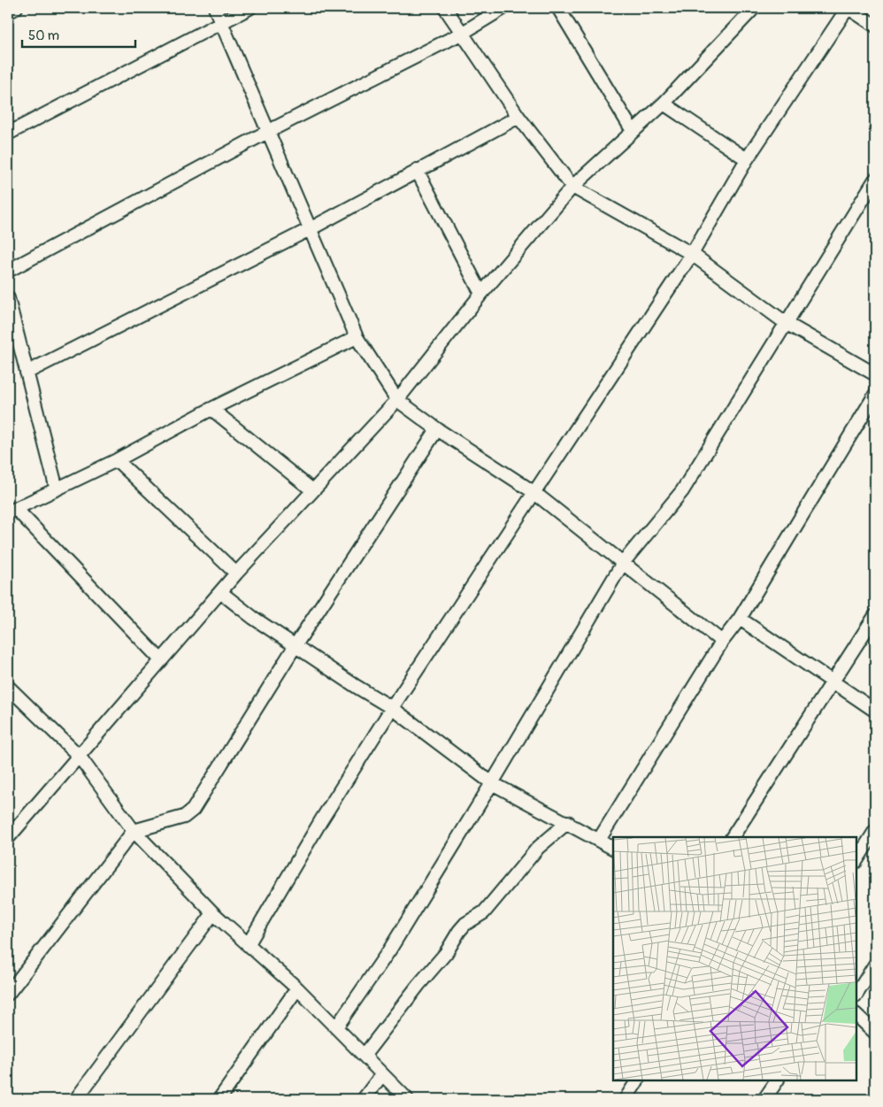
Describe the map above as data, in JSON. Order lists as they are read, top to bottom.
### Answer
{
  "scale_bar": "50 m"
}
